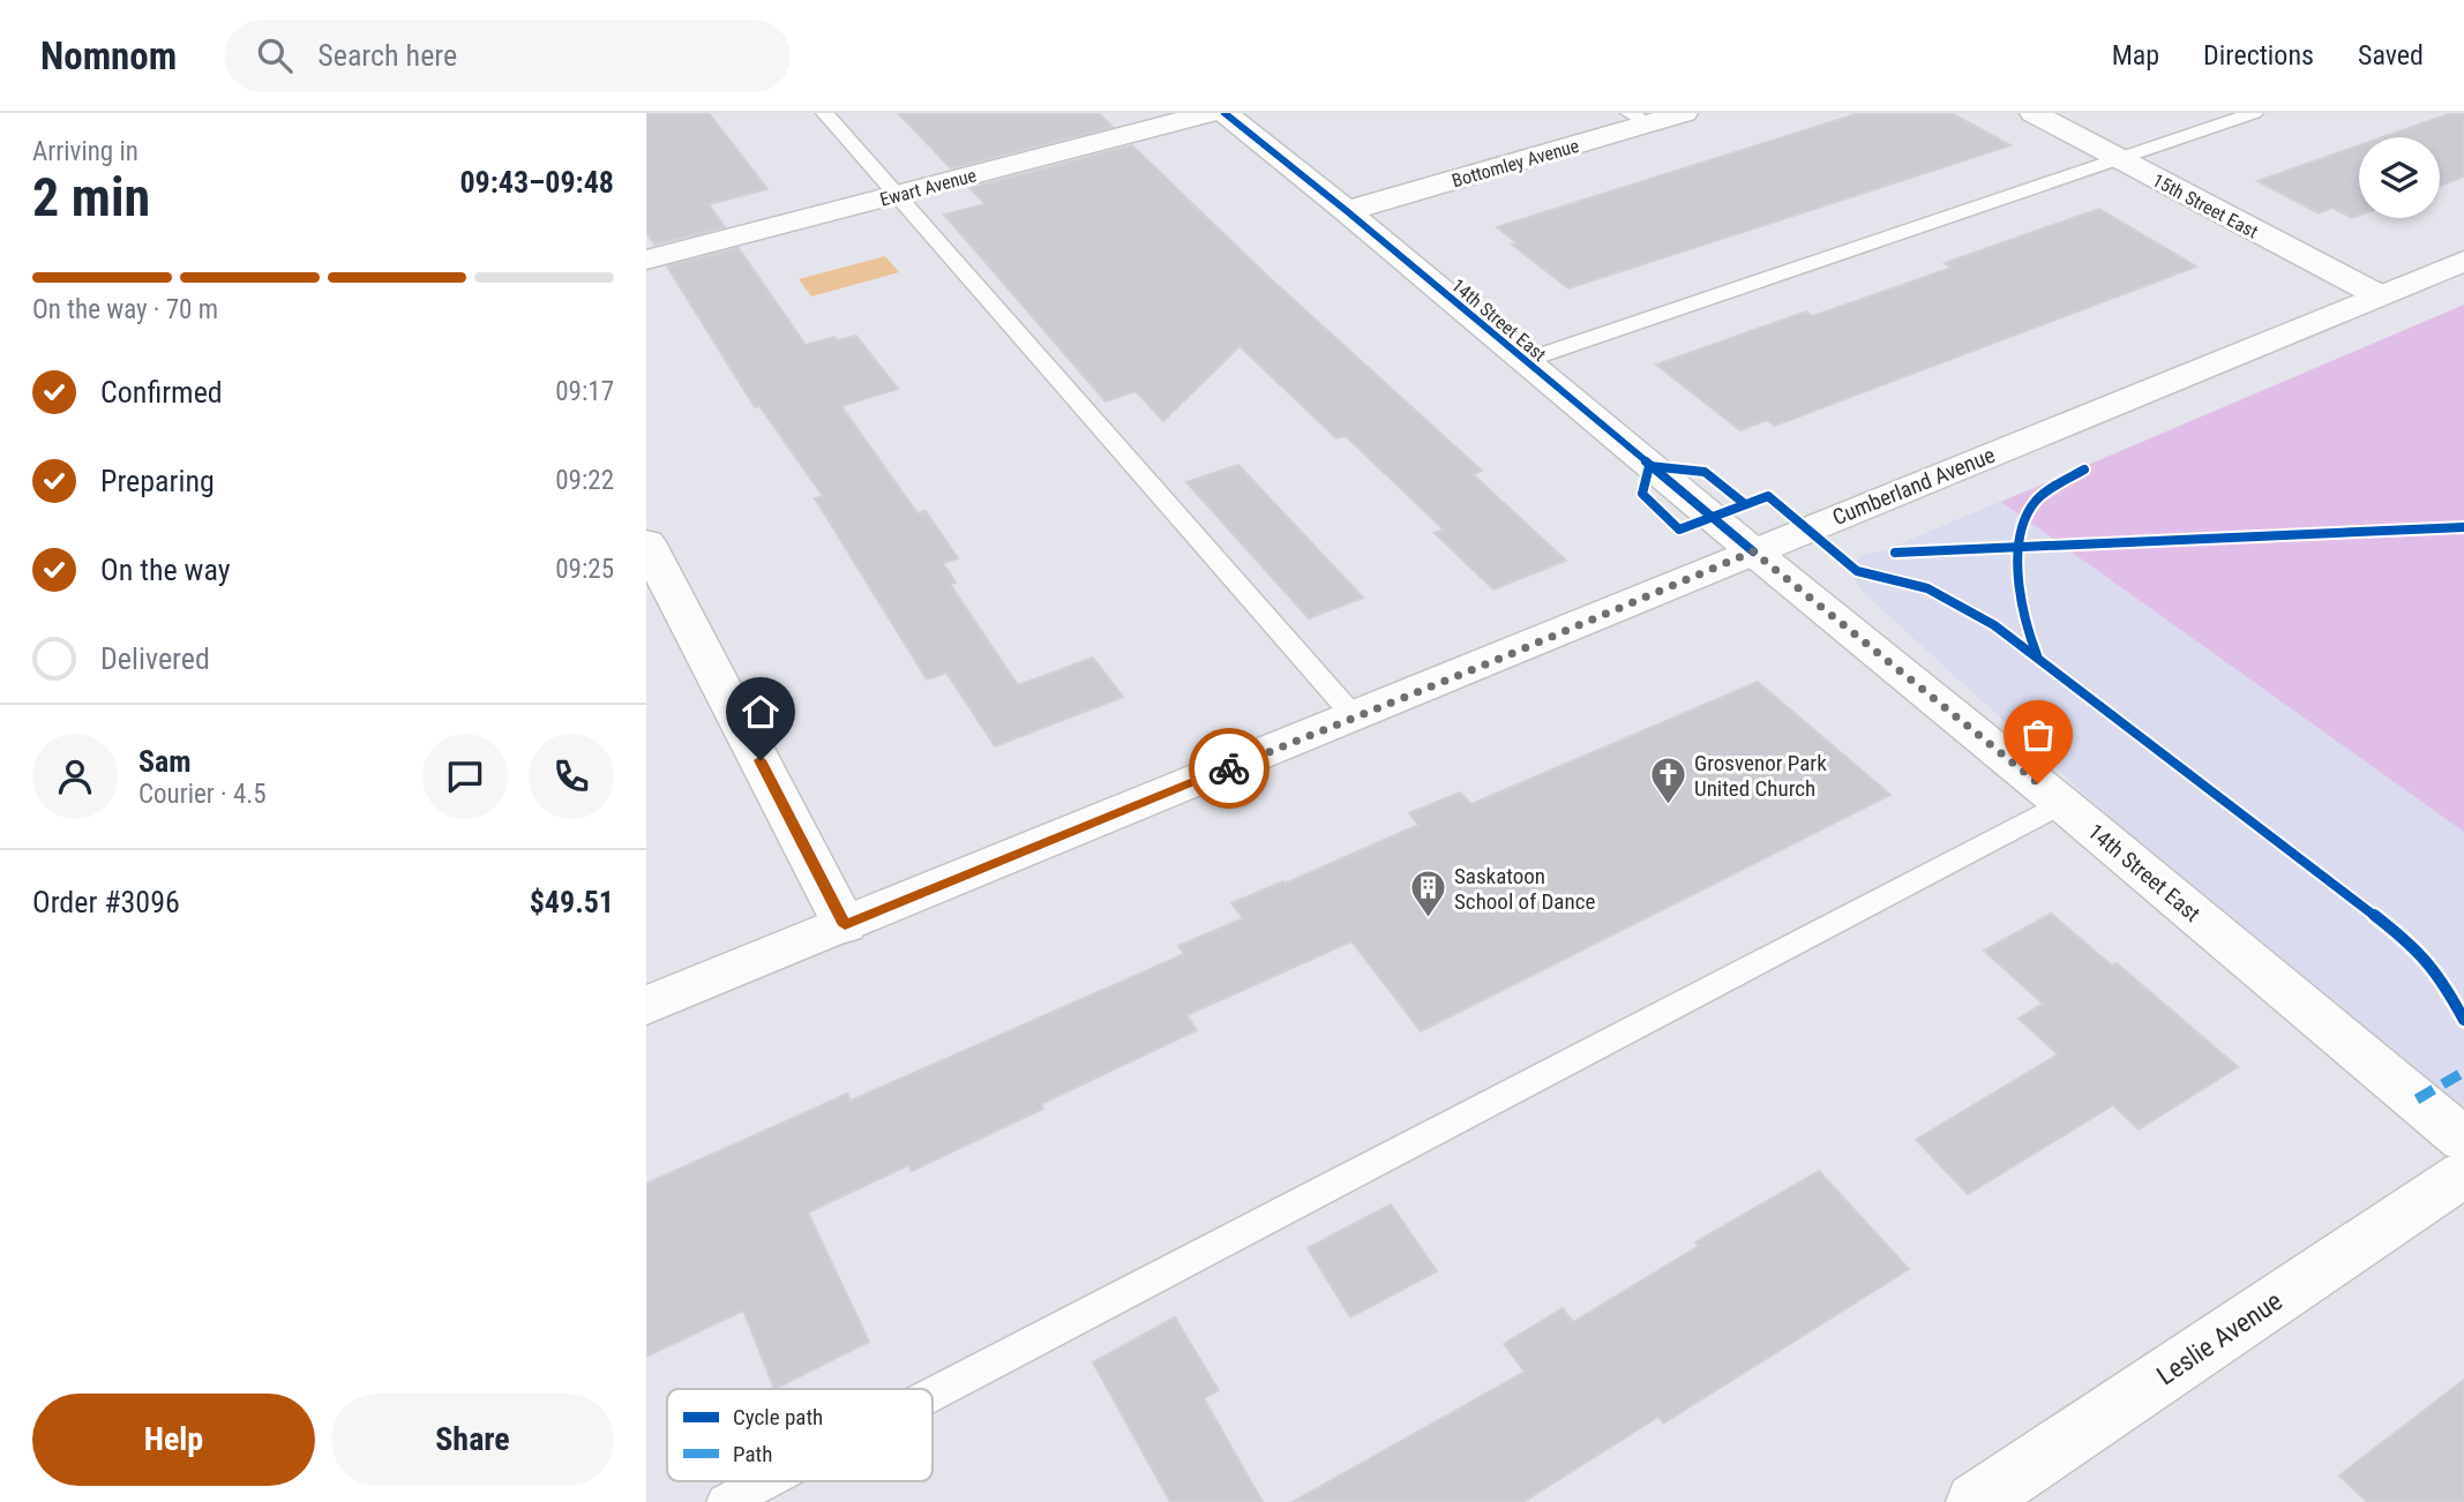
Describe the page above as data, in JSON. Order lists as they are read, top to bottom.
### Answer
{
  "streets": {
    "street": [
      "Bottomley Avenue",
      "Ewart Avenue",
      "15th Street East",
      "14th Street East",
      "Cumberland Avenue",
      "Leslie Avenue"
    ]
  },
  "crossings": [
    ["Bottomley Avenue", "14th Street East"],
    ["15th Street East", "Cumberland Avenue"],
    ["14th Street East", "Cumberland Avenue"]
  ],
  "places": {
    "church": ["Grosvenor Park United Church"],
    "building": ["Saskatoon School of Dance"]
  },
  "legend": ["Cycle path", "Path"],
  "page": {
    "header": "Nomnom",
    "search": "Search here",
    "nav": ["Map", "Directions", "Saved"],
    "heading": ["2 min", "Arriving in", "09:43–09:48"],
    "panel": [
      "Sam",
      "Courier · 4.5",
      "Order #3096",
      "$49.51"
    ],
    "bar": "On the way · 70 m",
    "list": [
      ["Confirmed", "09:17"],
      ["Preparing", "09:22"],
      ["On the way", "09:25"],
      "Delivered"
    ],
    "buttons": ["Help", "Share"]
  }
}
